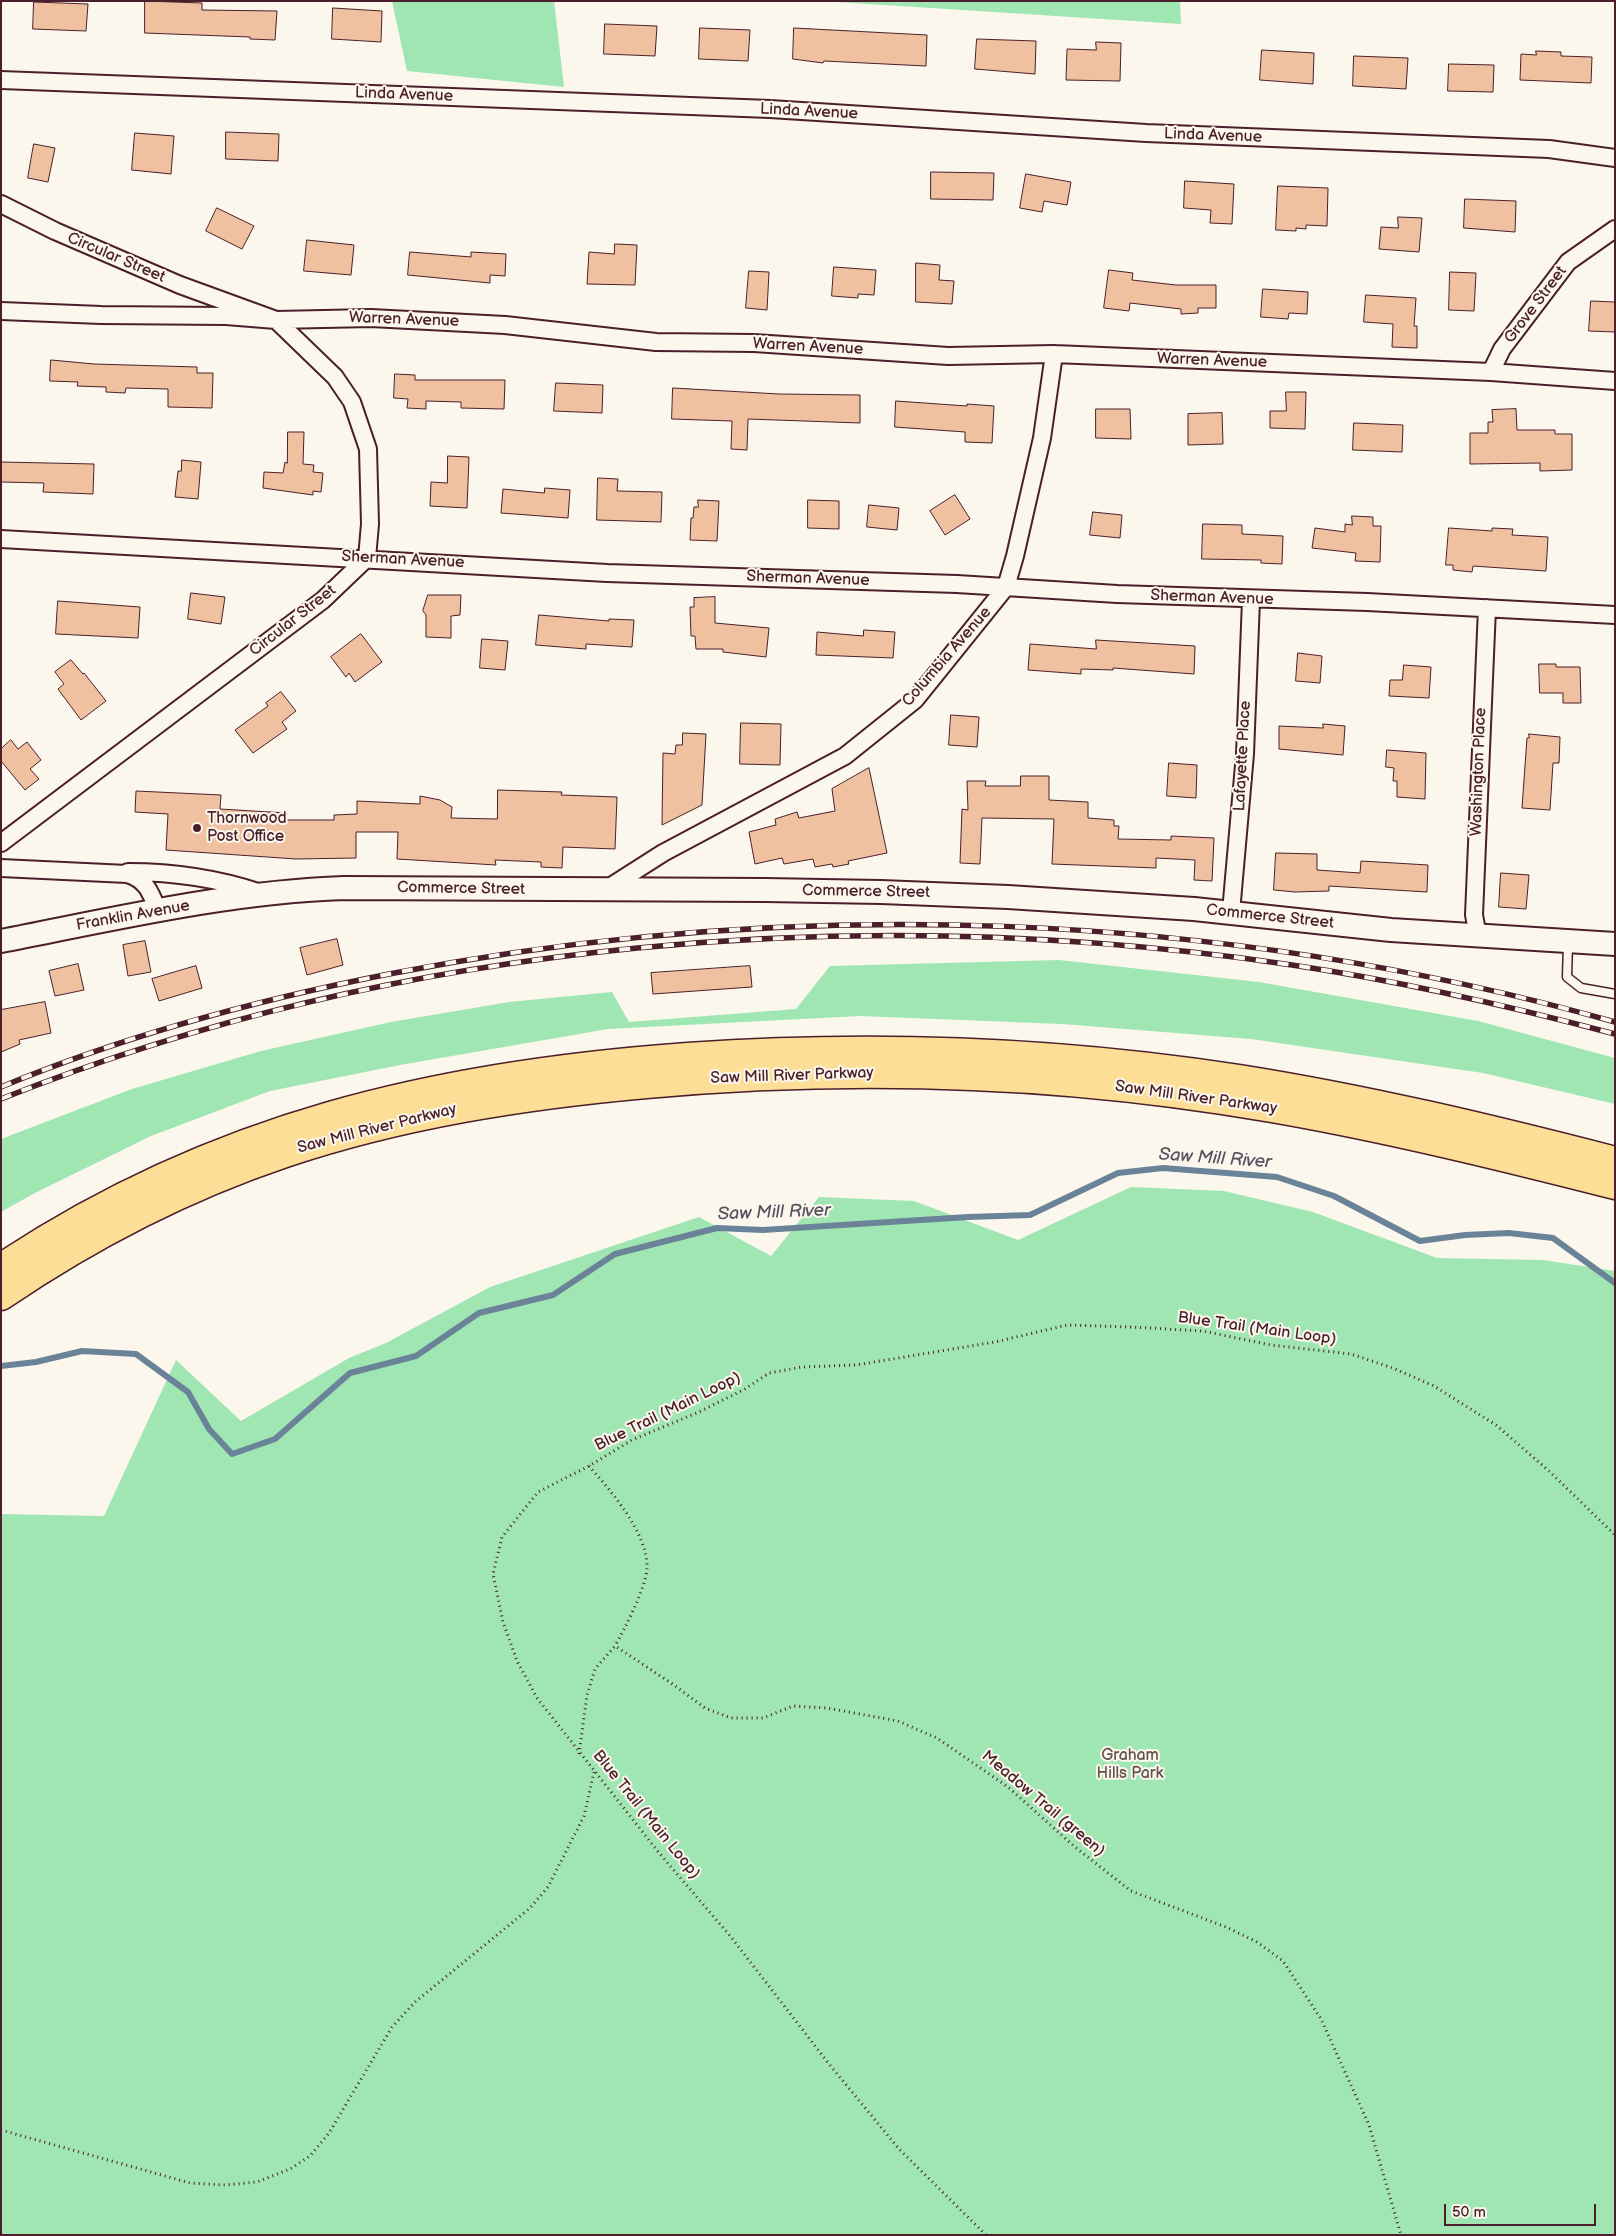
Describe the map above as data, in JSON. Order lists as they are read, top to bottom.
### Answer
{
  "streets": {
    "highway": ["Saw Mill River Parkway"],
    "main road": ["Commerce Street", "Franklin Avenue"],
    "street": [
      "Linda Avenue",
      "Circular Street",
      "Grove Street",
      "Warren Avenue",
      "Sherman Avenue",
      "Columbia Avenue",
      "Lafayette Place",
      "Washington Place"
    ],
    "path": ["Blue Trail (Main Loop)", "Meadow Trail (green)"]
  },
  "crossings": [
    ["Circular Street", "Warren Avenue"],
    ["Circular Street", "Sherman Avenue"],
    ["Grove Street", "Warren Avenue"],
    ["Warren Avenue", "Columbia Avenue"],
    ["Sherman Avenue", "Columbia Avenue"],
    ["Sherman Avenue", "Lafayette Place"],
    ["Sherman Avenue", "Washington Place"],
    ["Columbia Avenue", "Commerce Street"],
    ["Lafayette Place", "Commerce Street"],
    ["Washington Place", "Commerce Street"],
    ["Commerce Street", "Franklin Avenue"]
  ],
  "water": ["Saw Mill River"],
  "parks": ["Graham Hills Park"],
  "places": ["Thornwood Post Office"],
  "scale_bar": "50 m"
}
